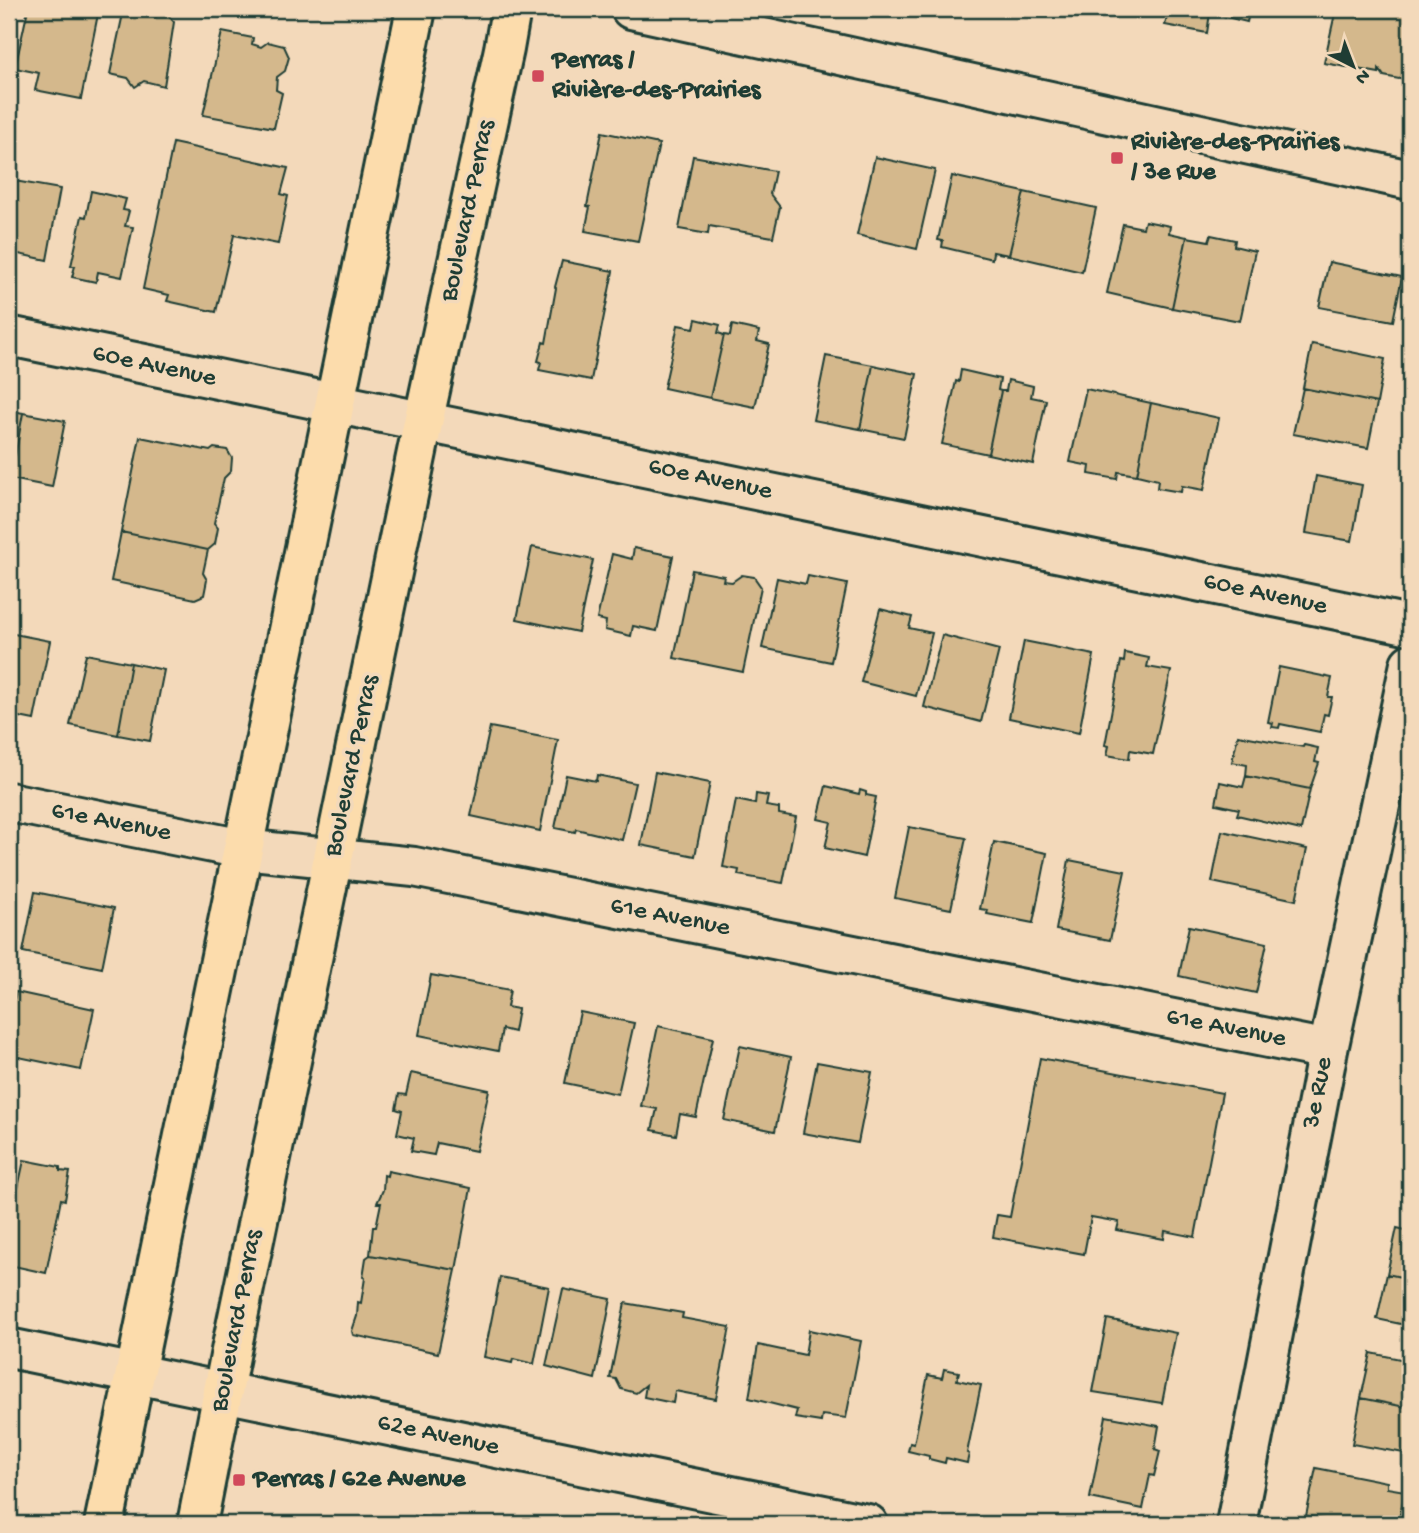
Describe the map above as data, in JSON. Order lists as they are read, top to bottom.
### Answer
{
  "streets": {
    "main road": ["Boulevard Perras"],
    "street": [
      "60e Avenue",
      "61e Avenue",
      "3e Rue",
      "62e Avenue"
    ]
  },
  "crossings": [
    ["Boulevard Perras", "60e Avenue"],
    ["Boulevard Perras", "61e Avenue"],
    ["Boulevard Perras", "62e Avenue"],
    ["61e Avenue", "3e Rue"]
  ],
  "places": {
    "transit": ["Perras / Rivière-des-Prairies", "Rivière-des-Prairies / 3e Rue", "Perras / 62e Avenue"]
  },
  "north": "bottom right"
}
